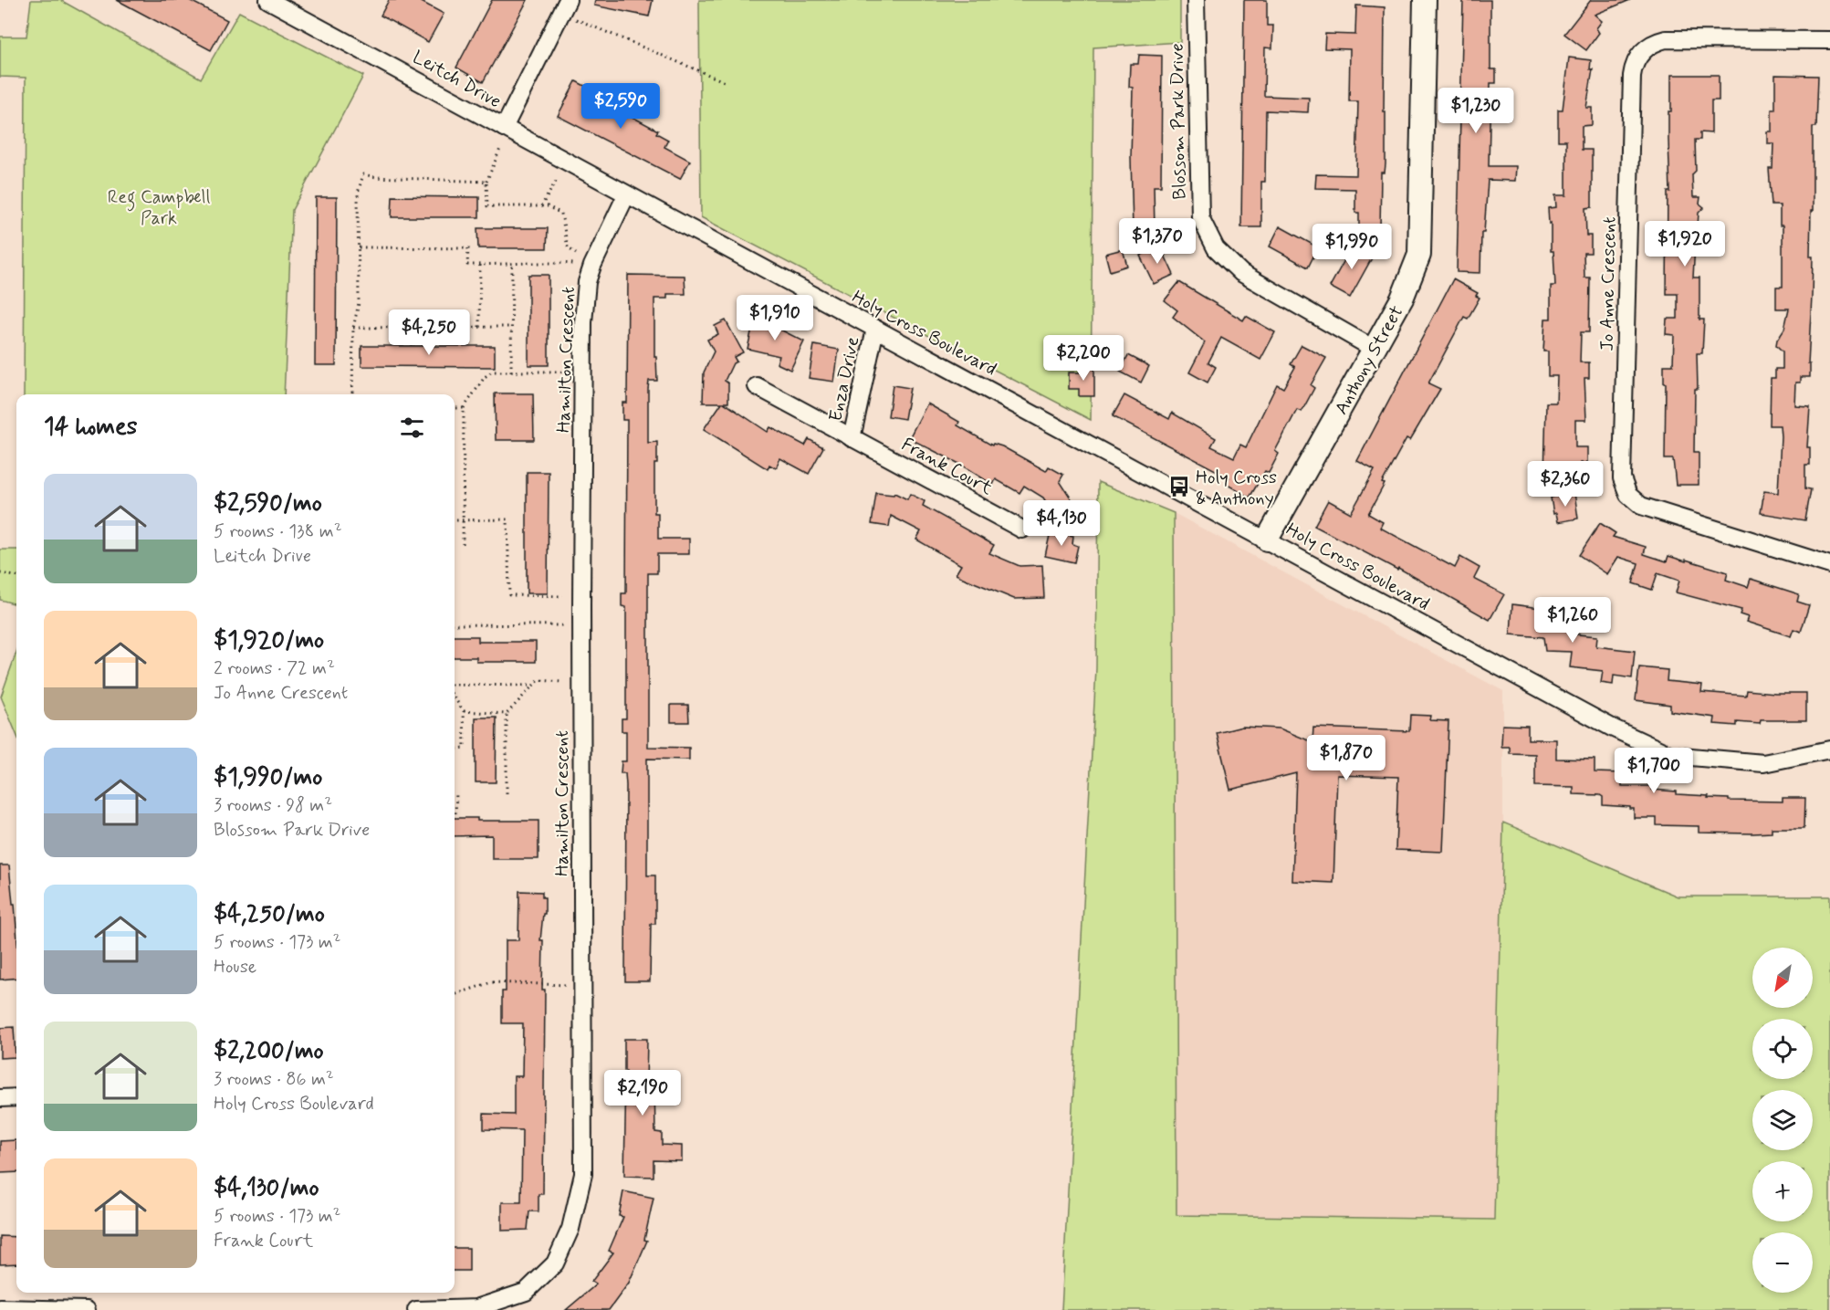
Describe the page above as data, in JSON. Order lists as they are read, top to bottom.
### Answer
{
  "streets": {
    "street": [
      "Leitch Drive",
      "Blossom Park Drive",
      "Jo Anne Crescent",
      "Holy Cross Boulevard",
      "Hamilton Crescent",
      "Anthony Street",
      "Enza Drive",
      "Frank Court"
    ]
  },
  "crossings": [
    ["Leitch Drive", "Holy Cross Boulevard"],
    ["Leitch Drive", "Hamilton Crescent"],
    ["Blossom Park Drive", "Anthony Street"],
    ["Holy Cross Boulevard", "Hamilton Crescent"],
    ["Holy Cross Boulevard", "Anthony Street"],
    ["Holy Cross Boulevard", "Enza Drive"],
    ["Enza Drive", "Frank Court"]
  ],
  "parks": ["Reg Campbell Park"],
  "places": {
    "bus stop": ["Holy Cross & Anthony"]
  },
  "north": "bottom left",
  "page": {
    "price": [
      "$2,590",
      "$1,230",
      "$1,370",
      "$1,920",
      "$1,990",
      "$1,910",
      "$4,250",
      "$2,200",
      "$2,360",
      "$4,130",
      "$1,260",
      "$1,870",
      "$1,700",
      "$2,190"
    ],
    "heading": "14 homes",
    "list": [
      {
        "name": "$2,590/mo",
        "note": "5 rooms · 138 m² · Leitch Drive"
      },
      {
        "name": "$1,920/mo",
        "note": "2 rooms · 72 m² · Jo Anne Crescent"
      },
      {
        "name": "$1,990/mo",
        "note": "3 rooms · 98 m² · Blossom Park Drive"
      },
      {
        "name": "$4,250/mo",
        "note": "5 rooms · 173 m² · House"
      },
      {
        "name": "$2,200/mo",
        "note": "3 rooms · 86 m² · Holy Cross Boulevard"
      },
      {
        "name": "$4,130/mo",
        "note": "5 rooms · 173 m² · Frank Court"
      }
    ],
    "map_buttons": ["+", "−"]
  }
}
